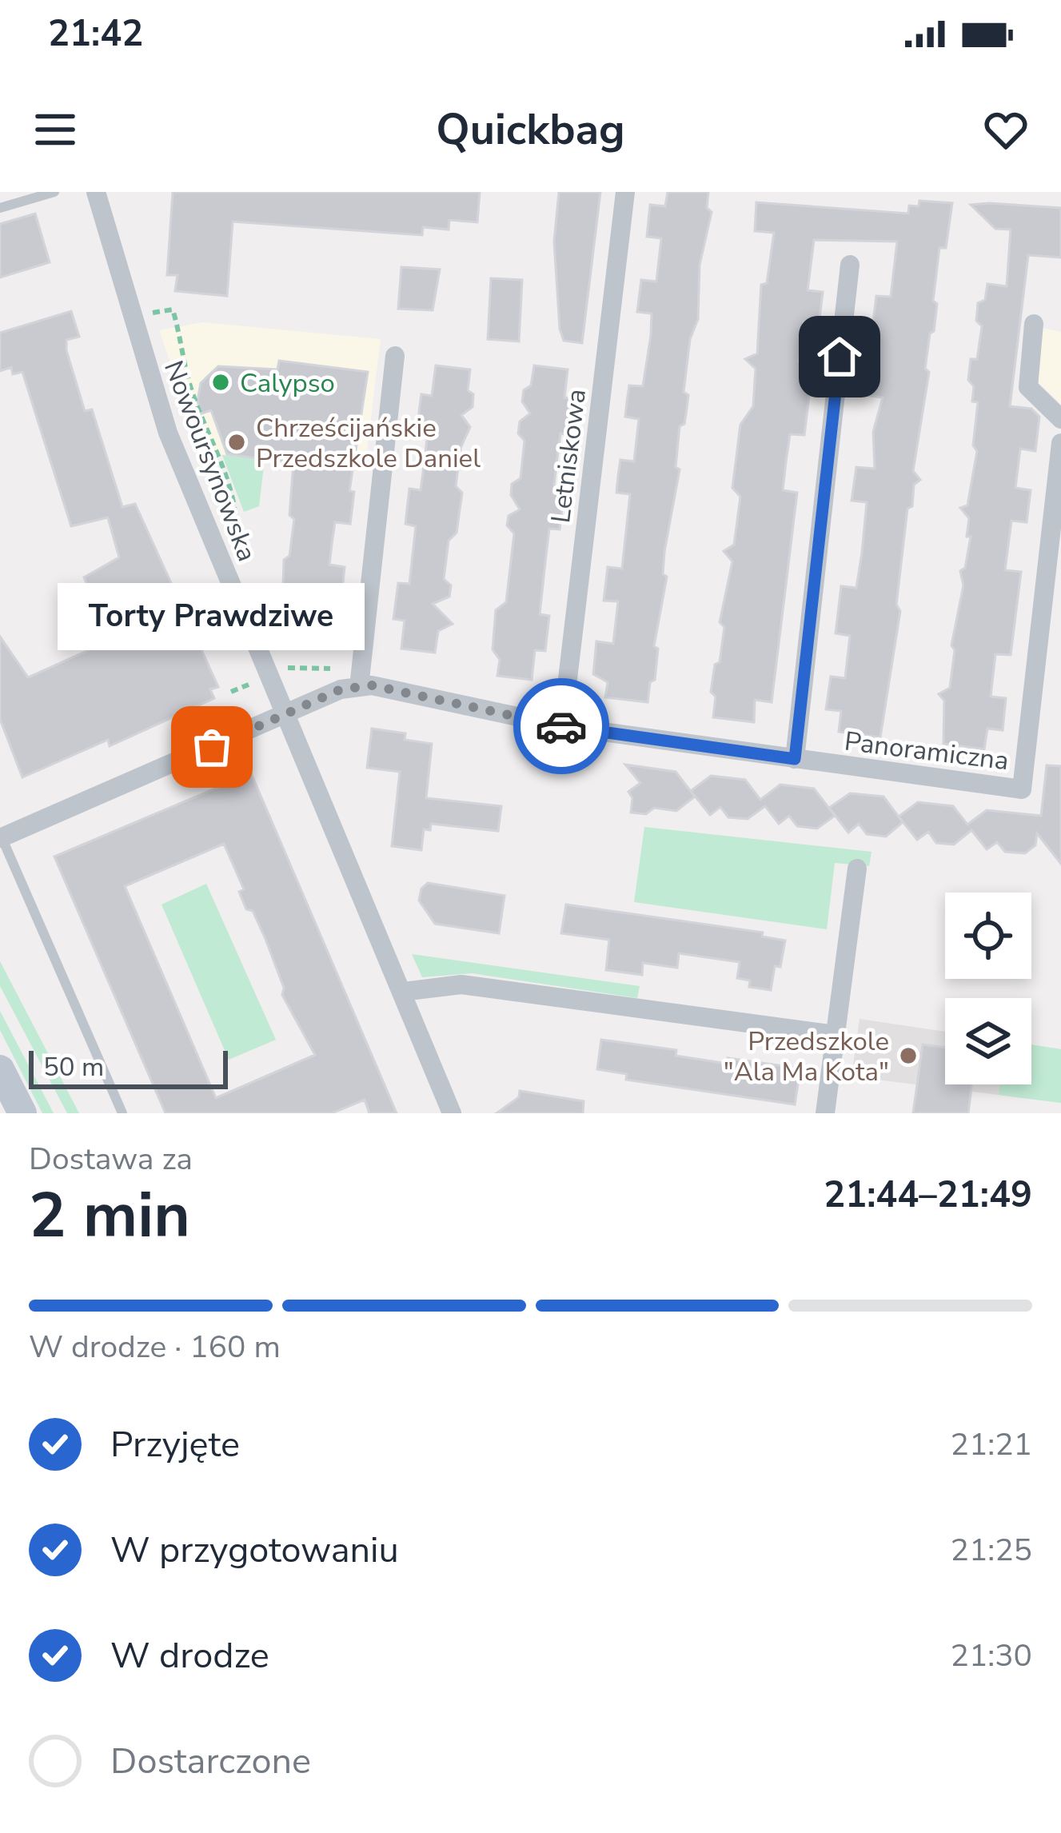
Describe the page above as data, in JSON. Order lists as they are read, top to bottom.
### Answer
{
  "streets": {
    "street": ["Letniskowa", "Nowoursynowska", "Panoramiczna"]
  },
  "crossings": [
    ["Letniskowa", "Panoramiczna"],
    ["Nowoursynowska", "Panoramiczna"]
  ],
  "places": [
    "Calypso",
    "Chrześcijańskie Przedszkole Daniel",
    "Torty Prawdziwe",
    "Przedszkole \"Ala Ma Kota\""
  ],
  "scale_bar": "50 m",
  "page": {
    "status": "21:42",
    "header": "Quickbag",
    "bubble": "Torty Prawdziwe",
    "scale": "50 m",
    "heading": ["2 min", "Dostawa za", "21:44–21:49"],
    "bar": "W drodze · 160 m",
    "list": [
      ["Przyjęte", "21:21"],
      ["W przygotowaniu", "21:25"],
      ["W drodze", "21:30"],
      "Dostarczone"
    ]
  }
}
